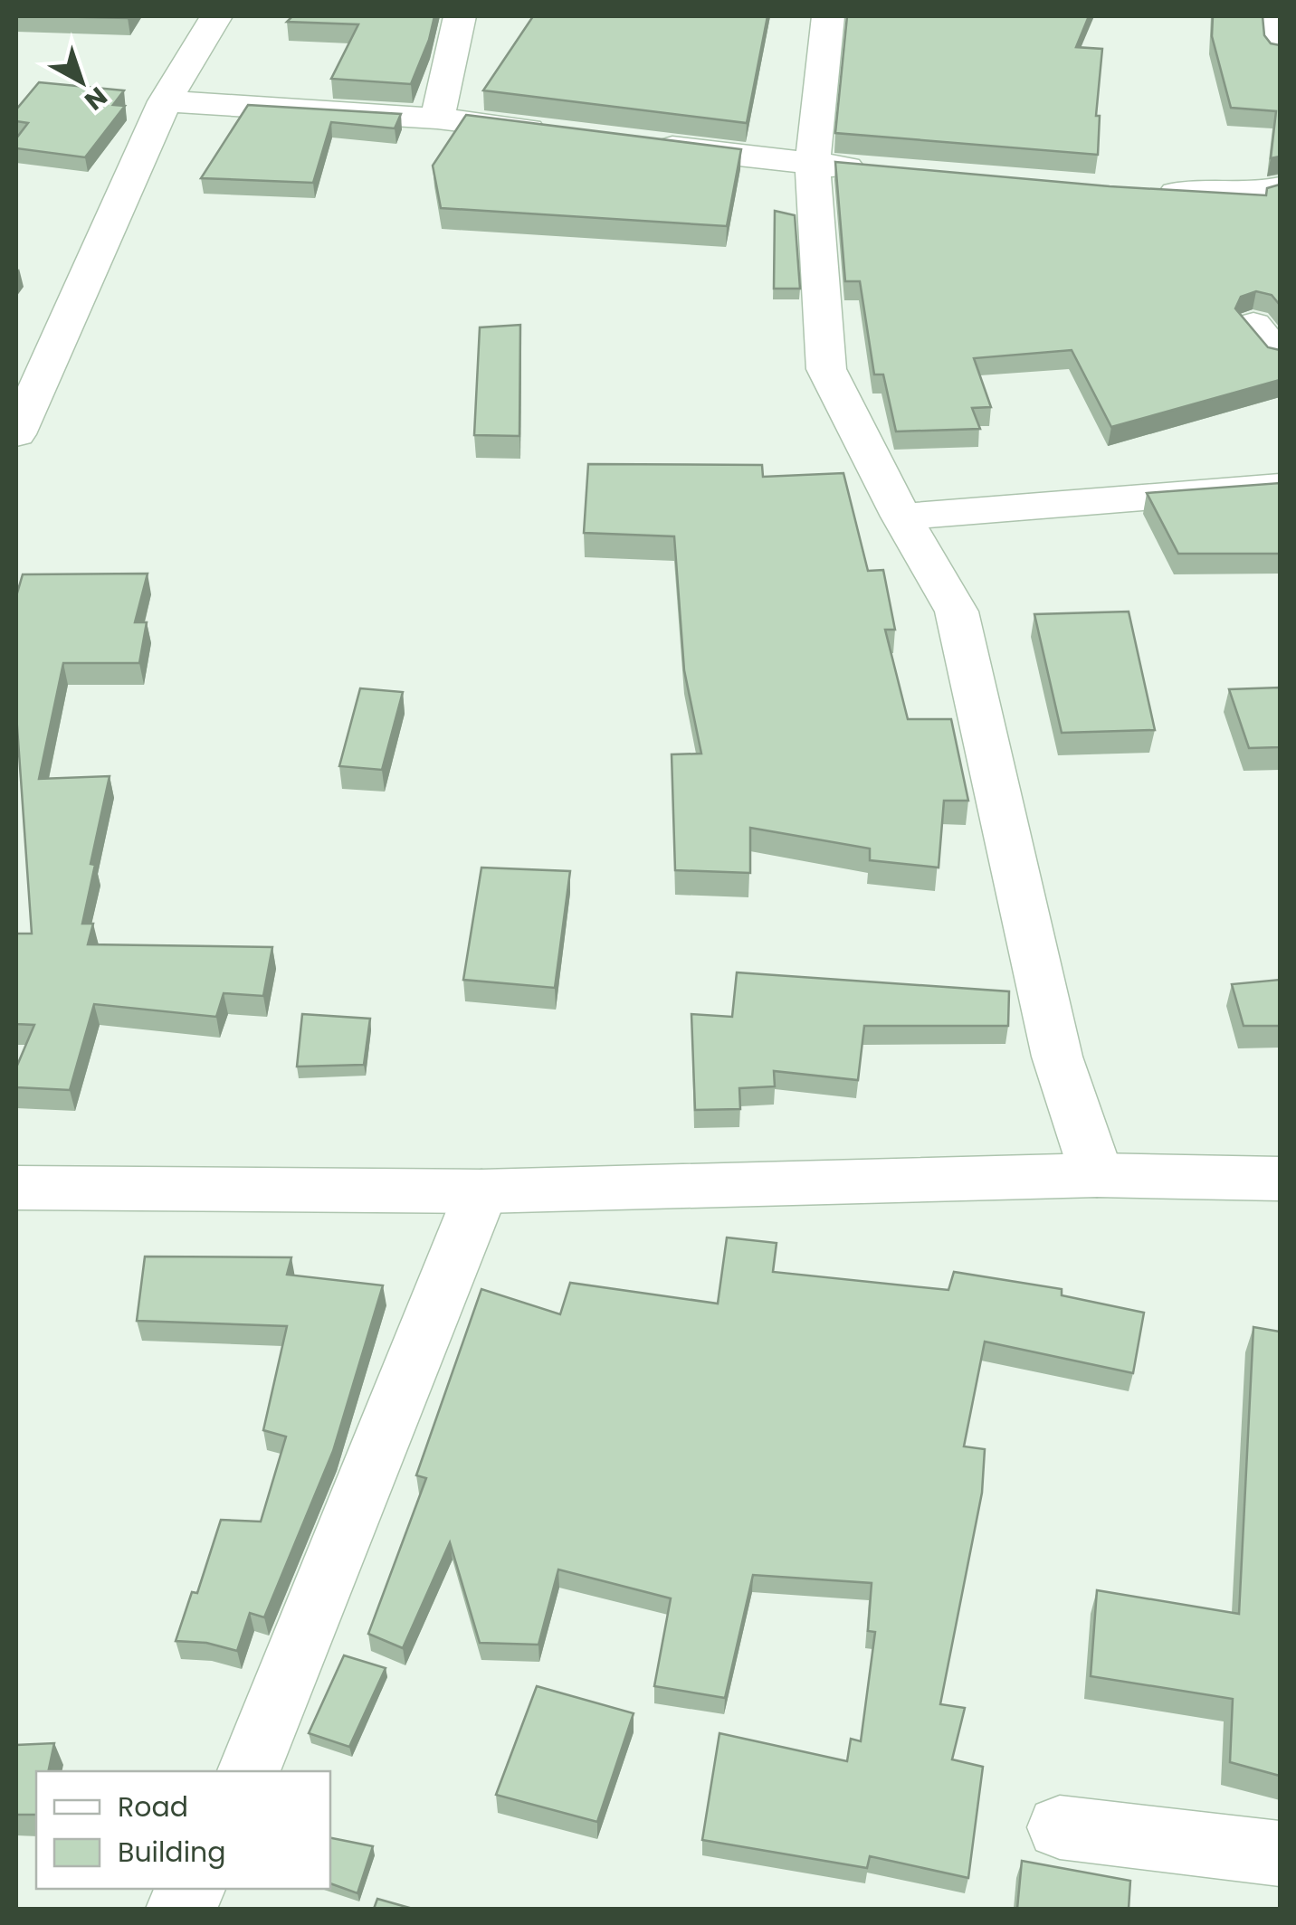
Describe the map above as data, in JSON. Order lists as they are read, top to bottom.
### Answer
{
  "legend": ["Road", "Building"],
  "north": "bottom right"
}
